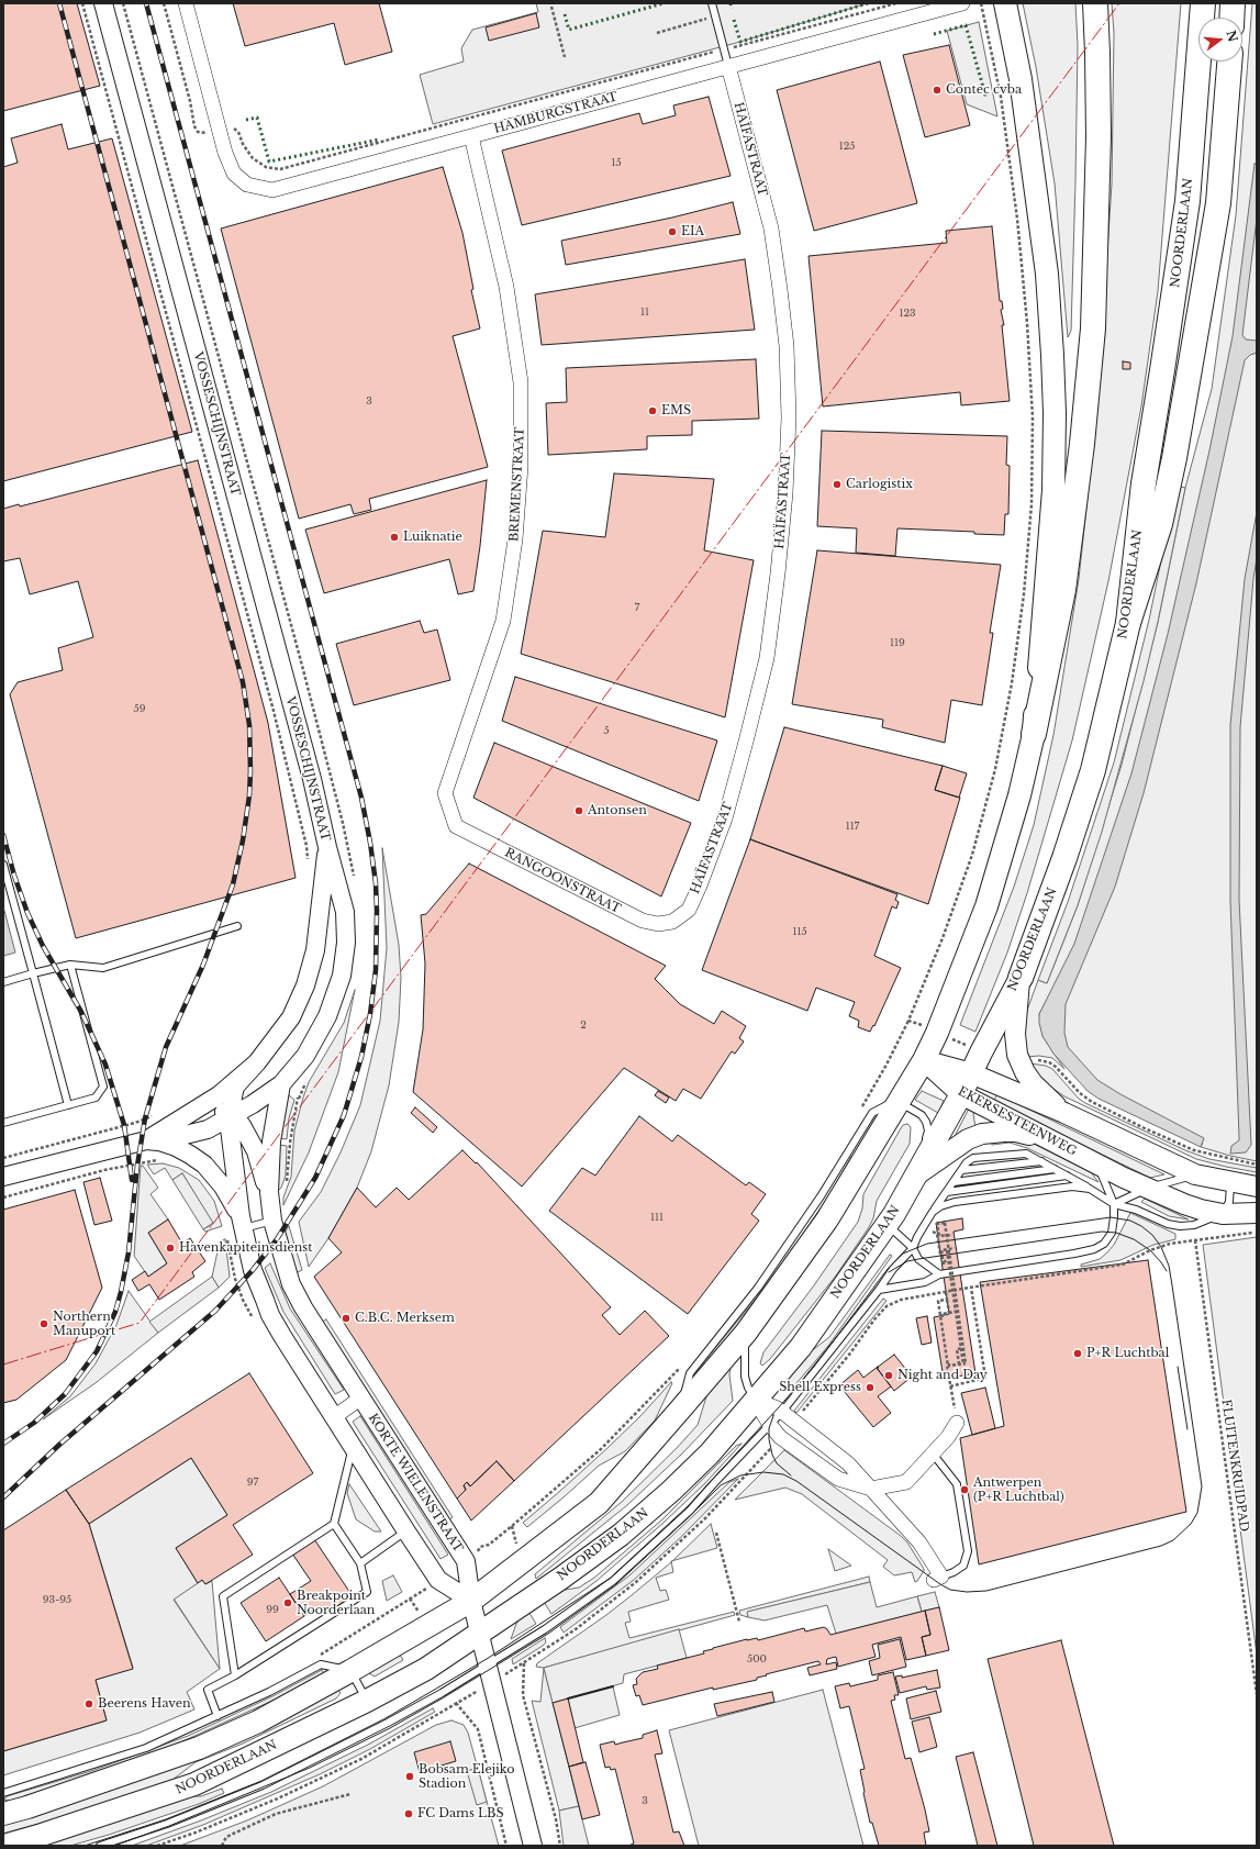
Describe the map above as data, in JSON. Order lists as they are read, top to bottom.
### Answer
{
  "streets": {
    "highway": ["NOORDERLAAN"],
    "main road": ["EKERSESTEENWEG"],
    "street": [
      "HAMBURGSTRAAT",
      "HAÏFASTRAAT",
      "VOSSESCHIJNSTRAAT",
      "BREMENSTRAAT",
      "RANGOONSTRAAT",
      "KORTE WIELENSTRAAT"
    ],
    "path": ["FLUITENKRUIDPAD"]
  },
  "crossings": [
    ["HAMBURGSTRAAT", "HAÏFASTRAAT"],
    ["HAMBURGSTRAAT", "BREMENSTRAAT"],
    ["HAÏFASTRAAT", "RANGOONSTRAAT"],
    ["NOORDERLAAN", "EKERSESTEENWEG"],
    ["NOORDERLAAN", "KORTE WIELENSTRAAT"],
    ["VOSSESCHIJNSTRAAT", "KORTE WIELENSTRAAT"],
    ["BREMENSTRAAT", "RANGOONSTRAAT"]
  ],
  "places": [
    "Contec cvba",
    "EIA",
    "EMS",
    "Carlogistix",
    "Luiknatie",
    "Antonsen",
    "Havenkapiteinsdienst",
    "C.B.C. Merksem",
    "Northern Manuport",
    "P+R Luchtbal",
    "Night and Day",
    "Shell Express",
    "Antwerpen (P+R Luchtbal)",
    "Breakpoint Noorderlaan",
    "Beerens Haven",
    "Bobsam Elejiko Stadion",
    "FC Dams LBS"
  ],
  "house_numbers": [
    "125",
    "15",
    "11",
    "123",
    "3",
    "7",
    "119",
    "59",
    "5",
    "117",
    "115",
    "2",
    "111",
    "97",
    "93-95",
    "99",
    "500",
    "3"
  ],
  "north": "right"
}
